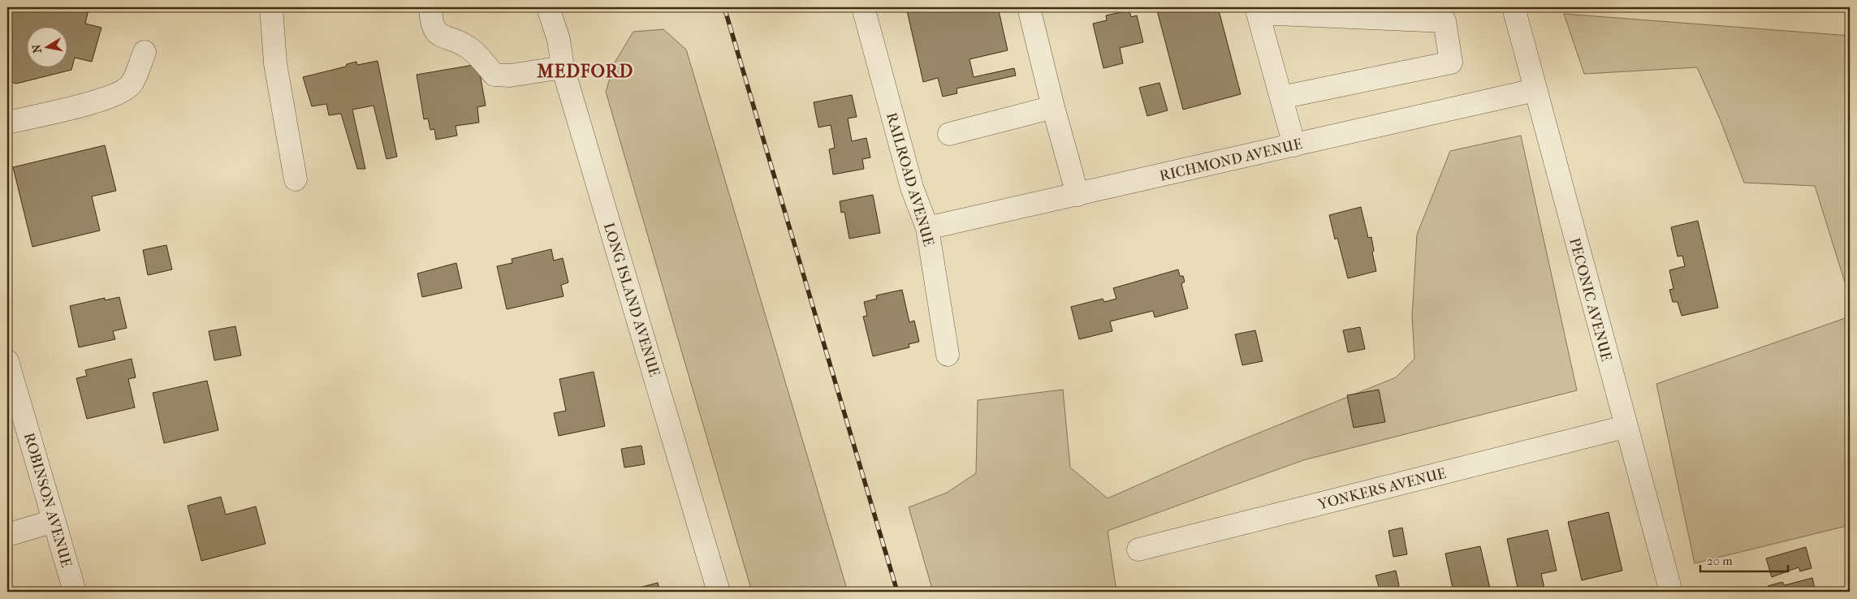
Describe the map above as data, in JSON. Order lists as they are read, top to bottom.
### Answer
{
  "streets": {
    "street": [
      "RICHMOND AVENUE",
      "RAILROAD AVENUE",
      "LONG ISLAND AVENUE",
      "PECONIC AVENUE",
      "YONKERS AVENUE",
      "ROBINSON AVENUE"
    ]
  },
  "crossings": [
    ["RICHMOND AVENUE", "RAILROAD AVENUE"],
    ["RICHMOND AVENUE", "PECONIC AVENUE"],
    ["PECONIC AVENUE", "YONKERS AVENUE"]
  ],
  "districts": ["MEDFORD"],
  "scale_bar": "20 m",
  "north": "left"
}
